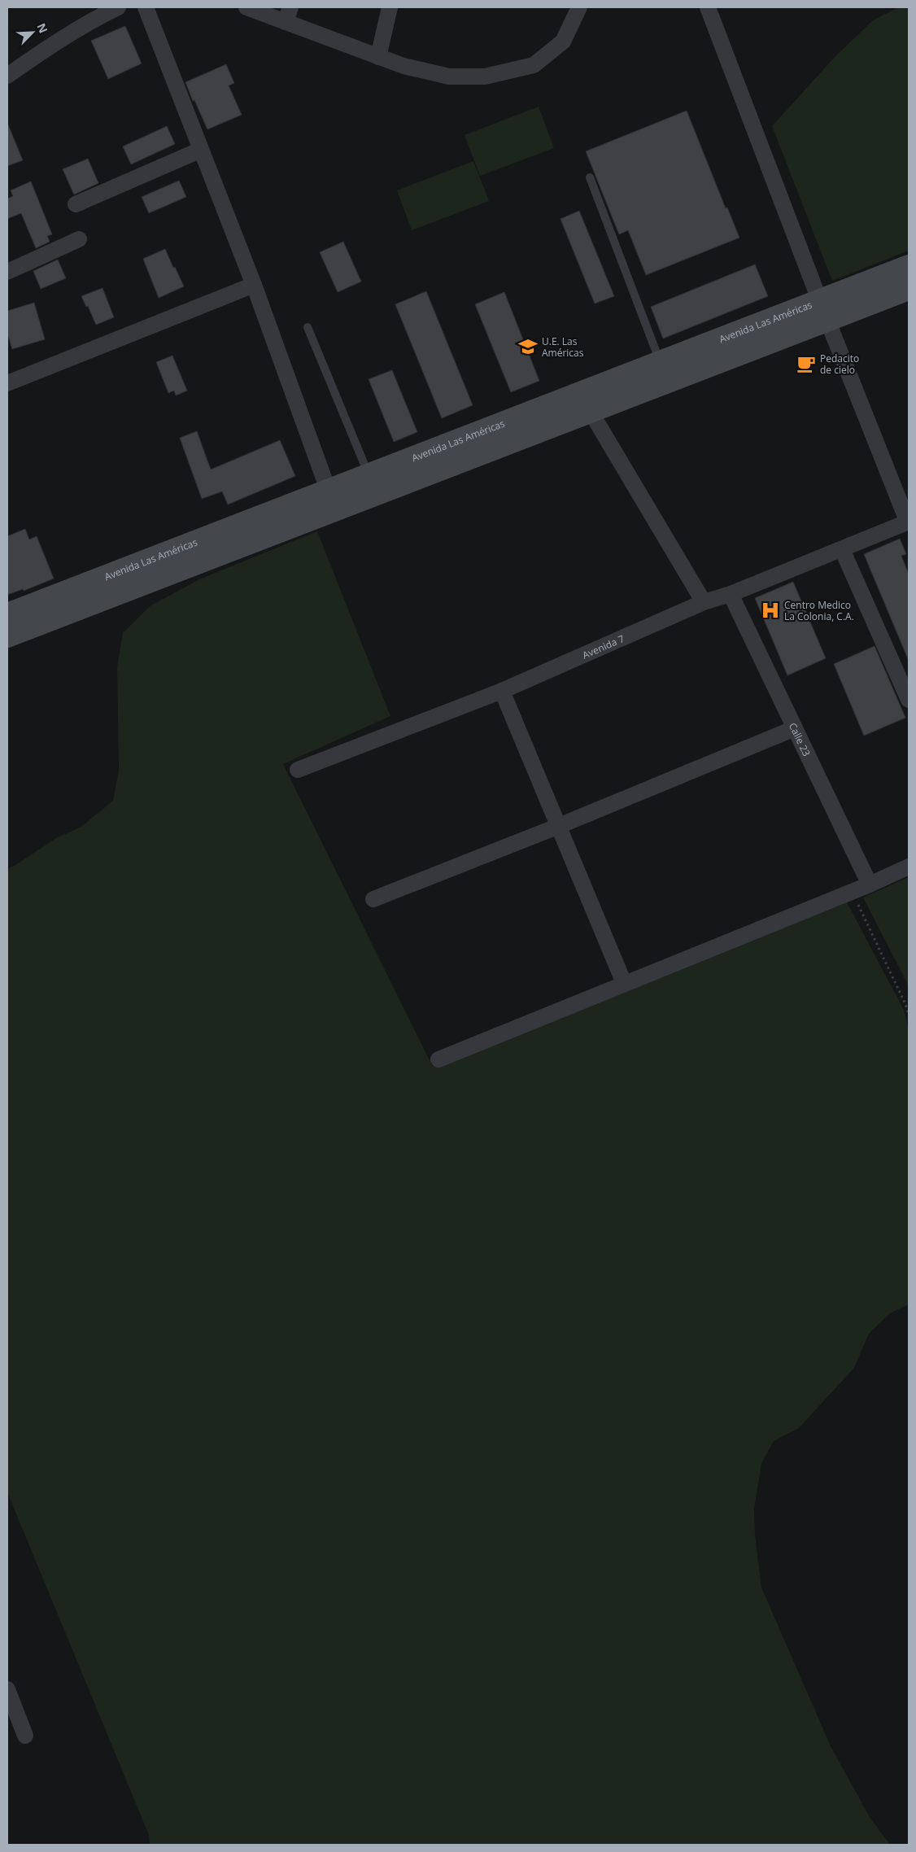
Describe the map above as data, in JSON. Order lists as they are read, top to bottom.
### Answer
{
  "streets": {
    "main road": ["Avenida Las Américas"],
    "street": ["Avenida 7", "Calle 23"]
  },
  "crossings": [
    ["Avenida 7", "Calle 23"]
  ],
  "places": {
    "school or university": ["U.E. Las Américas"],
    "cafe": ["Pedacito de cielo"],
    "hospital": ["Centro Medico La Colonia, C.A."]
  },
  "north": "top right"
}
